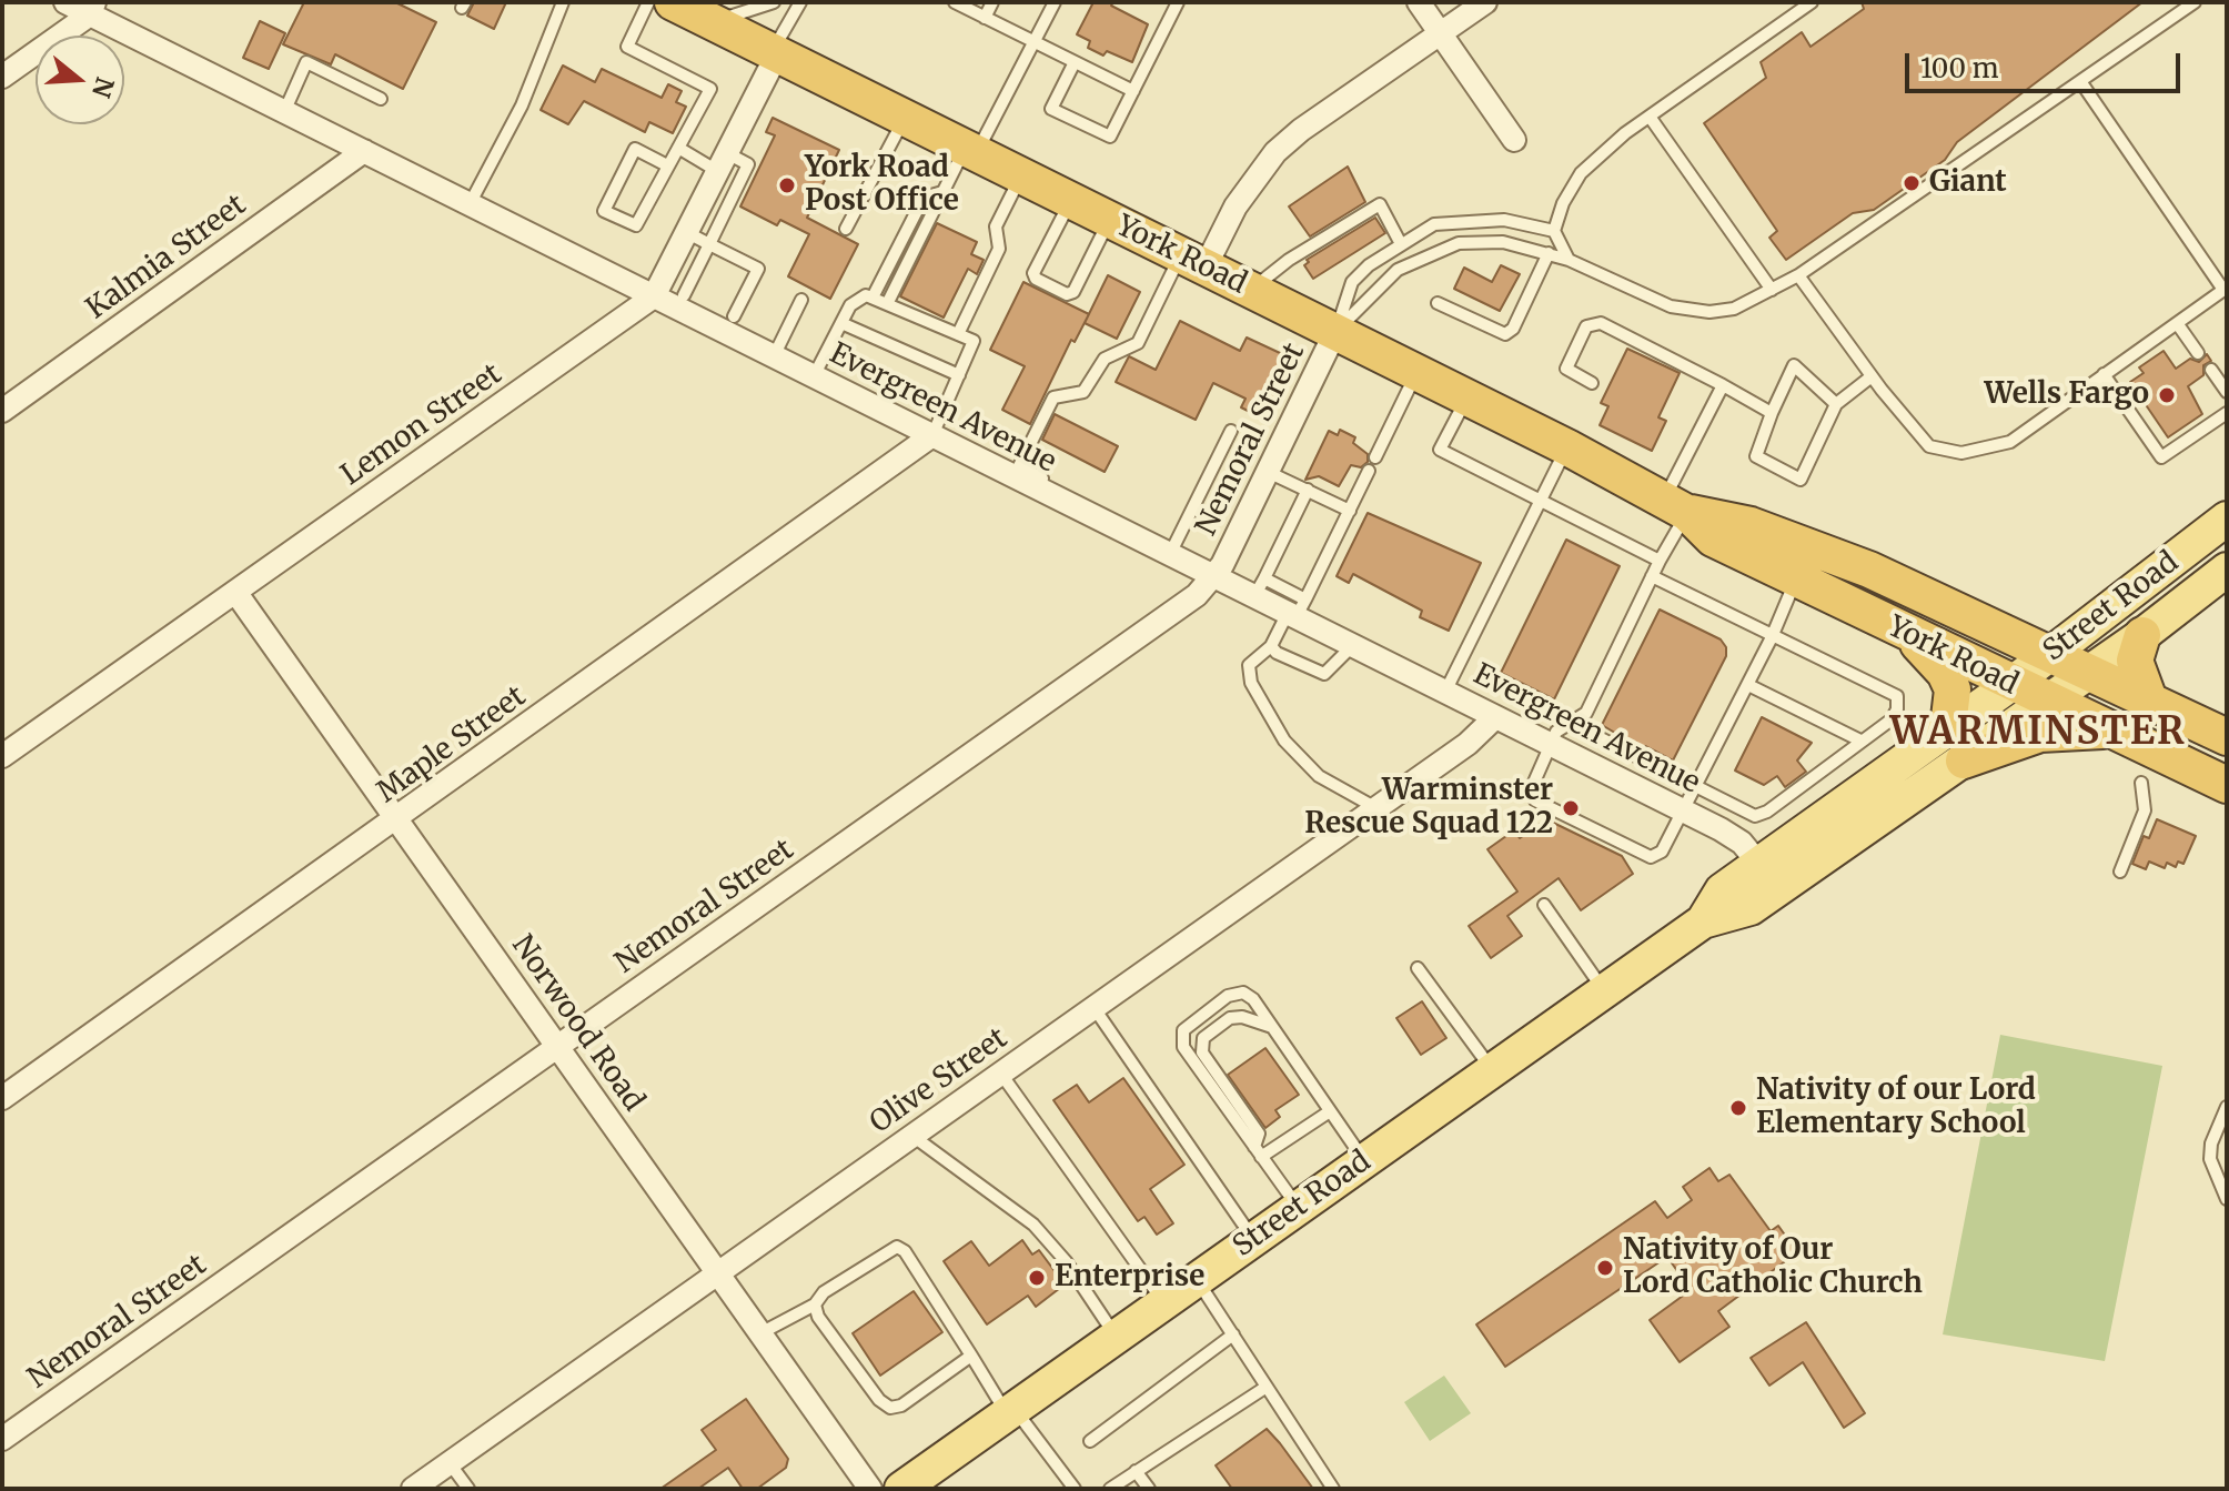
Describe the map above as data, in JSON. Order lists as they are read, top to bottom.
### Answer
{
  "streets": {
    "highway": ["York Road"],
    "main road": ["Street Road"],
    "street": [
      "Kalmia Street",
      "Evergreen Avenue",
      "Lemon Street",
      "Nemoral Street",
      "Maple Street",
      "Norwood Road",
      "Olive Street"
    ]
  },
  "crossings": [
    ["York Road", "Lemon Street"],
    ["York Road", "Nemoral Street"],
    ["York Road", "Street Road"],
    ["Kalmia Street", "Evergreen Avenue"],
    ["Evergreen Avenue", "Lemon Street"],
    ["Evergreen Avenue", "Nemoral Street"],
    ["Evergreen Avenue", "Street Road"],
    ["Evergreen Avenue", "Maple Street"],
    ["Evergreen Avenue", "Olive Street"],
    ["Lemon Street", "Norwood Road"],
    ["Nemoral Street", "Norwood Road"],
    ["Maple Street", "Norwood Road"],
    ["Norwood Road", "Olive Street"]
  ],
  "districts": ["WARMINSTER"],
  "places": [
    "Giant",
    "York Road Post Office",
    "Wells Fargo",
    "Warminster Rescue Squad 122",
    "Nativity of our Lord Elementary School",
    "Nativity of Our Lord Catholic Church",
    "Enterprise"
  ],
  "scale_bar": "100 m",
  "north": "right"
}
